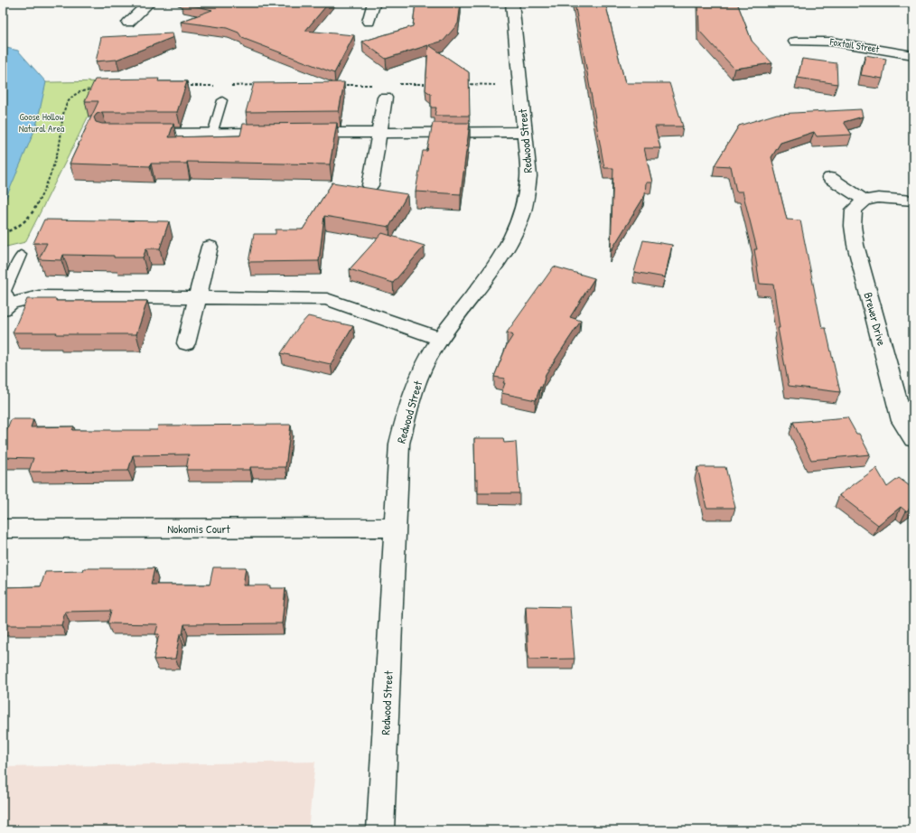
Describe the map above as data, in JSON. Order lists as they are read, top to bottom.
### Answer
{
  "streets": {
    "street": [
      "Foxtail Street",
      "Redwood Street",
      "Brewer Drive",
      "Nokomis Court"
    ]
  },
  "crossings": [
    ["Redwood Street", "Nokomis Court"]
  ],
  "parks": ["Goose Hollow Natural Area"]
}
